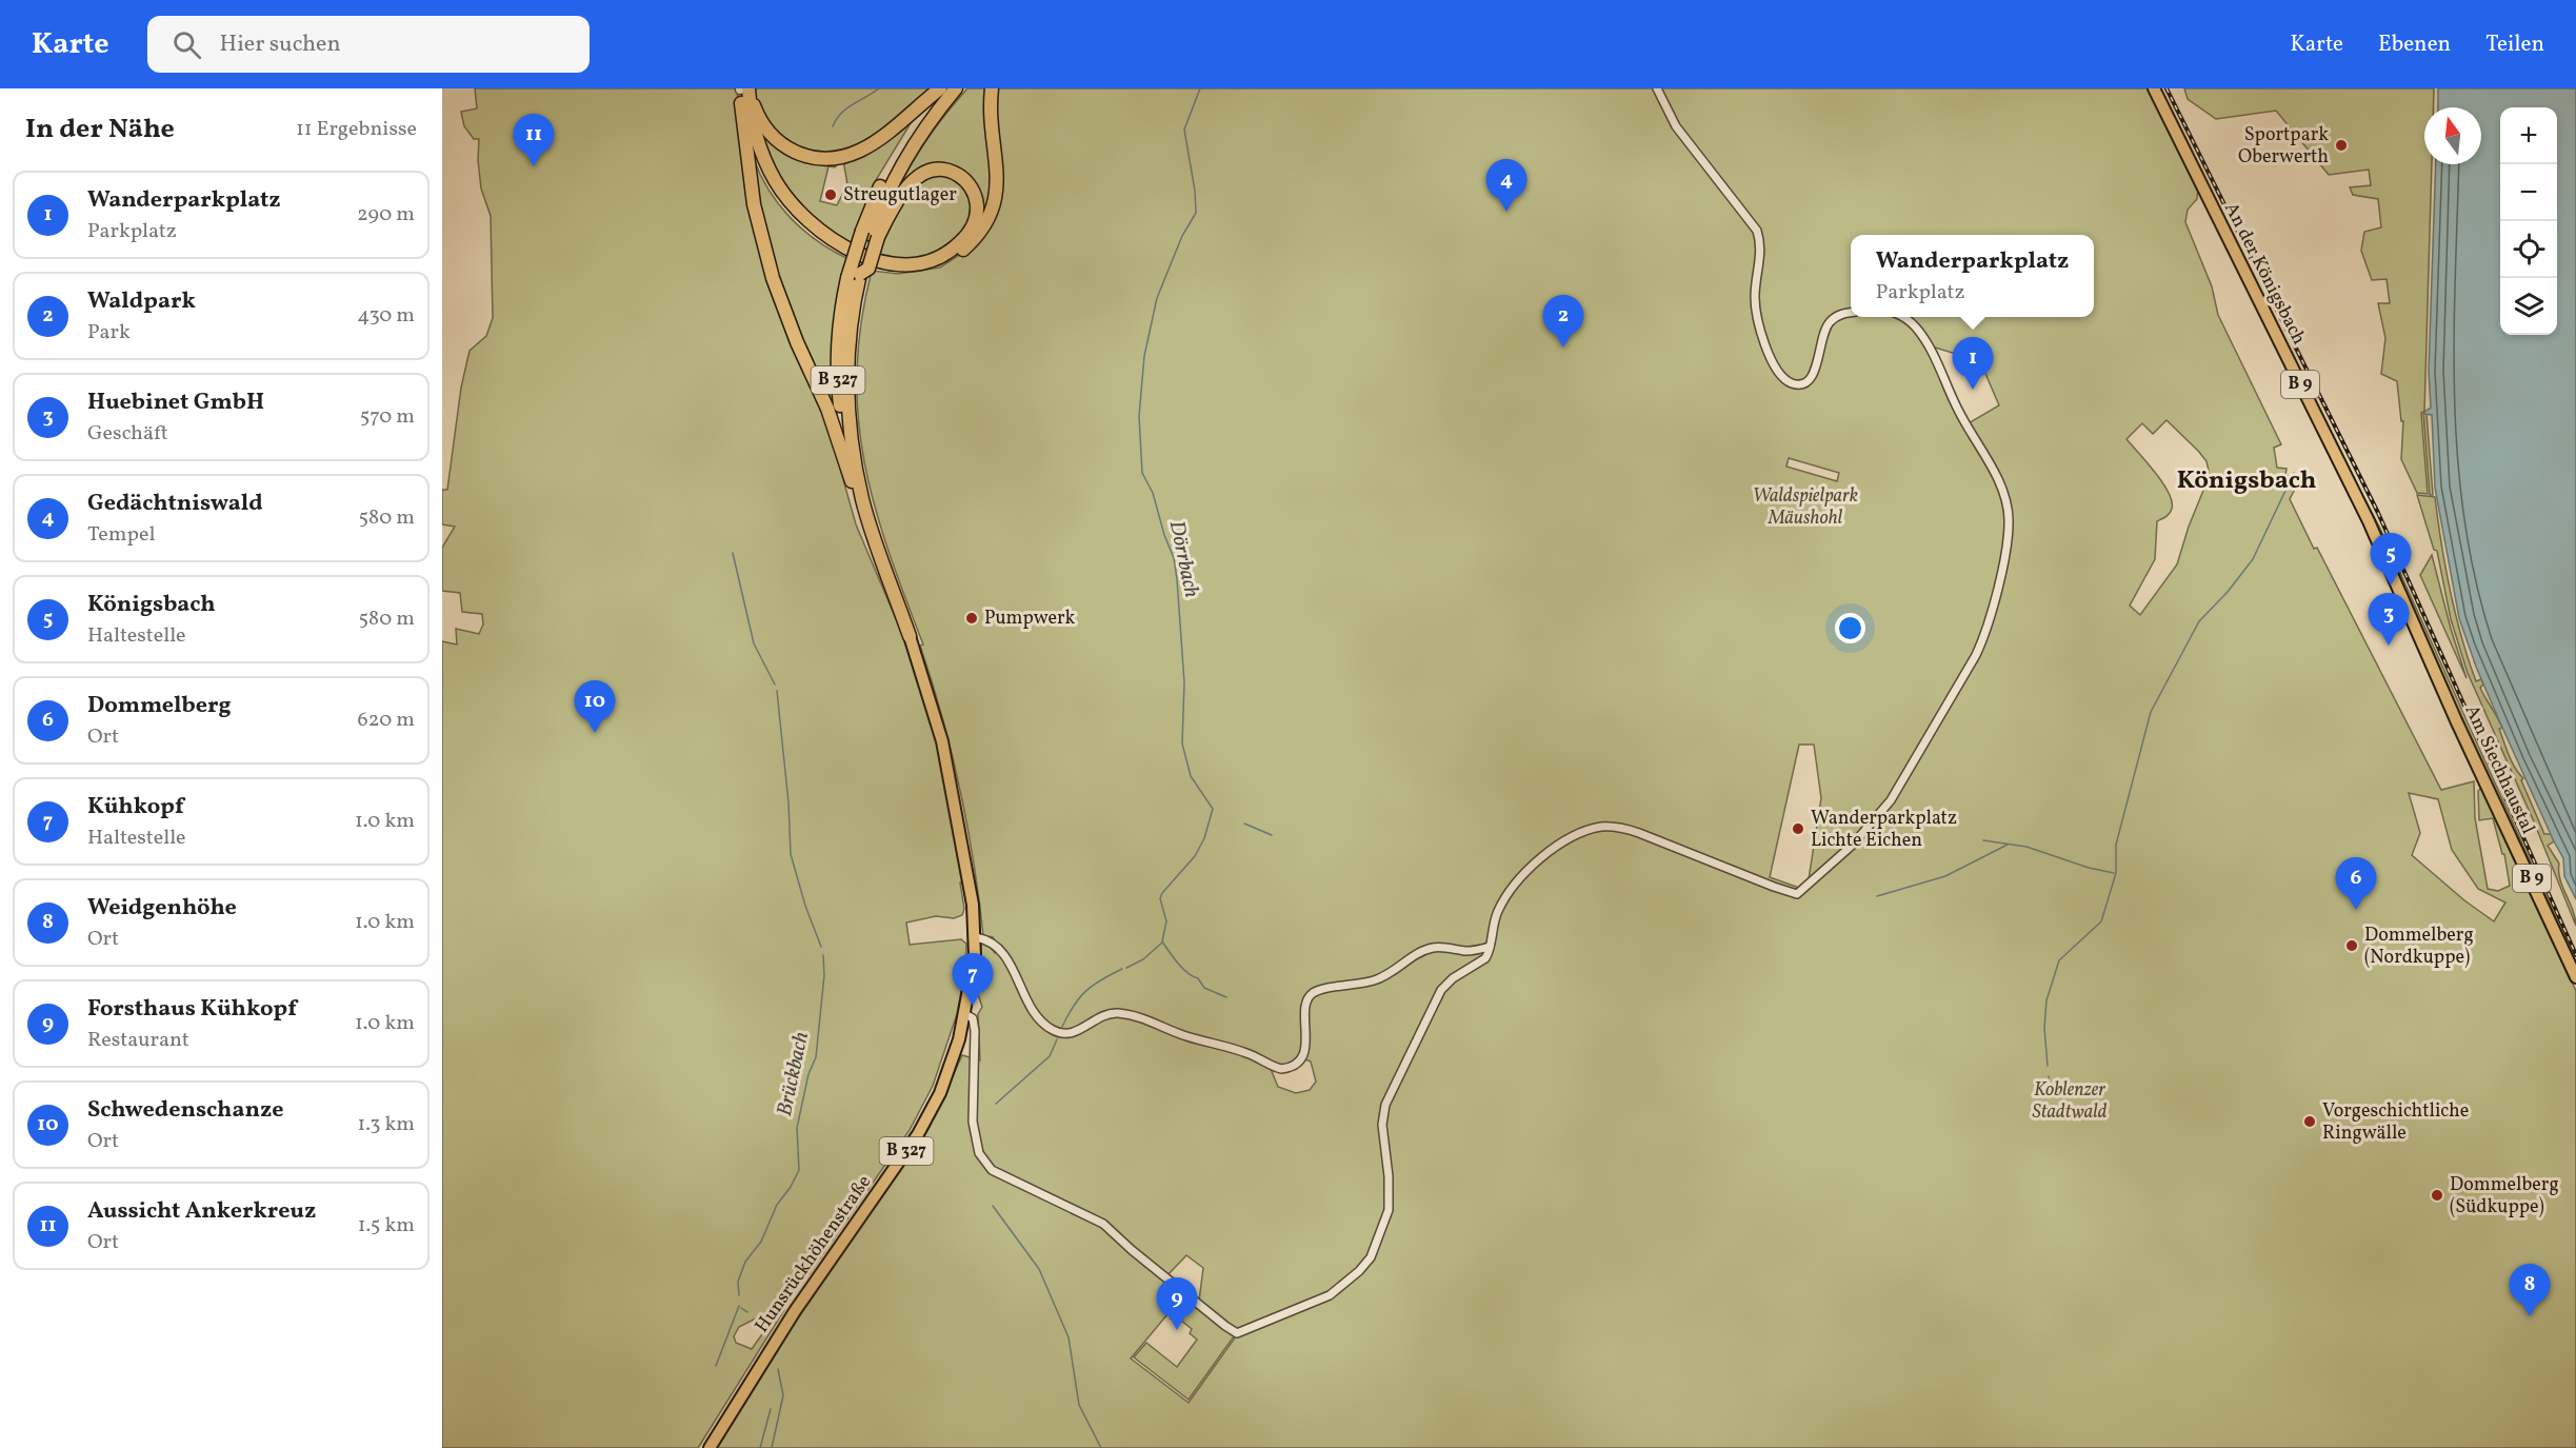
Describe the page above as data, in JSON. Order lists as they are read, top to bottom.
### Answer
{
  "streets": {
    "highway": ["B 327"],
    "main road": [
      "An der Königsbach",
      "B 9",
      "Am Siechhaustal",
      "Hunsrückhöhenstraße"
    ]
  },
  "crossings": [
    ["An der Königsbach", "Am Siechhaustal"],
    ["B 327", "Hunsrückhöhenstraße"]
  ],
  "districts": ["Königsbach"],
  "water": ["Dörrbach", "Brückbach"],
  "parks": ["Waldspielpark Mäushohl", "Koblenzer Stadtwald"],
  "places": [
    "Sportpark Oberwerth",
    "Streugutlager",
    "Pumpwerk",
    "Wanderparkplatz Lichte Eichen",
    "Dommelberg (Nordkuppe)",
    "Vorgeschichtliche Ringwälle",
    "Dommelberg (Südkuppe)"
  ],
  "north": "top",
  "page": {
    "header": "Karte",
    "search": "Hier suchen",
    "nav": ["Karte", "Ebenen", "Teilen"],
    "heading": ["In der Nähe", "11 Ergebnisse"],
    "map_buttons": ["+", "−"],
    "pins": [
      "11",
      "4",
      "2",
      "1",
      "5",
      "3",
      "10",
      "6",
      "7",
      "8",
      "9"
    ],
    "list": [
      {
        "mark": "1",
        "name": "Wanderparkplatz",
        "note": "Parkplatz",
        "value": "290 m"
      },
      {
        "mark": "2",
        "name": "Waldpark",
        "note": "Park",
        "value": "430 m"
      },
      {
        "mark": "3",
        "name": "Huebinet GmbH",
        "note": "Geschäft",
        "value": "570 m"
      },
      {
        "mark": "4",
        "name": "Gedächtniswald",
        "note": "Tempel",
        "value": "580 m"
      },
      {
        "mark": "5",
        "name": "Königsbach",
        "note": "Haltestelle",
        "value": "580 m"
      },
      {
        "mark": "6",
        "name": "Dommelberg",
        "note": "Ort",
        "value": "620 m"
      },
      {
        "mark": "7",
        "name": "Kühkopf",
        "note": "Haltestelle",
        "value": "1.0 km"
      },
      {
        "mark": "8",
        "name": "Weidgenhöhe",
        "note": "Ort",
        "value": "1.0 km"
      },
      {
        "mark": "9",
        "name": "Forsthaus Kühkopf",
        "note": "Restaurant",
        "value": "1.0 km"
      },
      {
        "mark": "10",
        "name": "Schwedenschanze",
        "note": "Ort",
        "value": "1.3 km"
      },
      {
        "mark": "11",
        "name": "Aussicht Ankerkreuz",
        "note": "Ort",
        "value": "1.5 km"
      }
    ],
    "popup": ["Wanderparkplatz", "Parkplatz"]
  }
}
